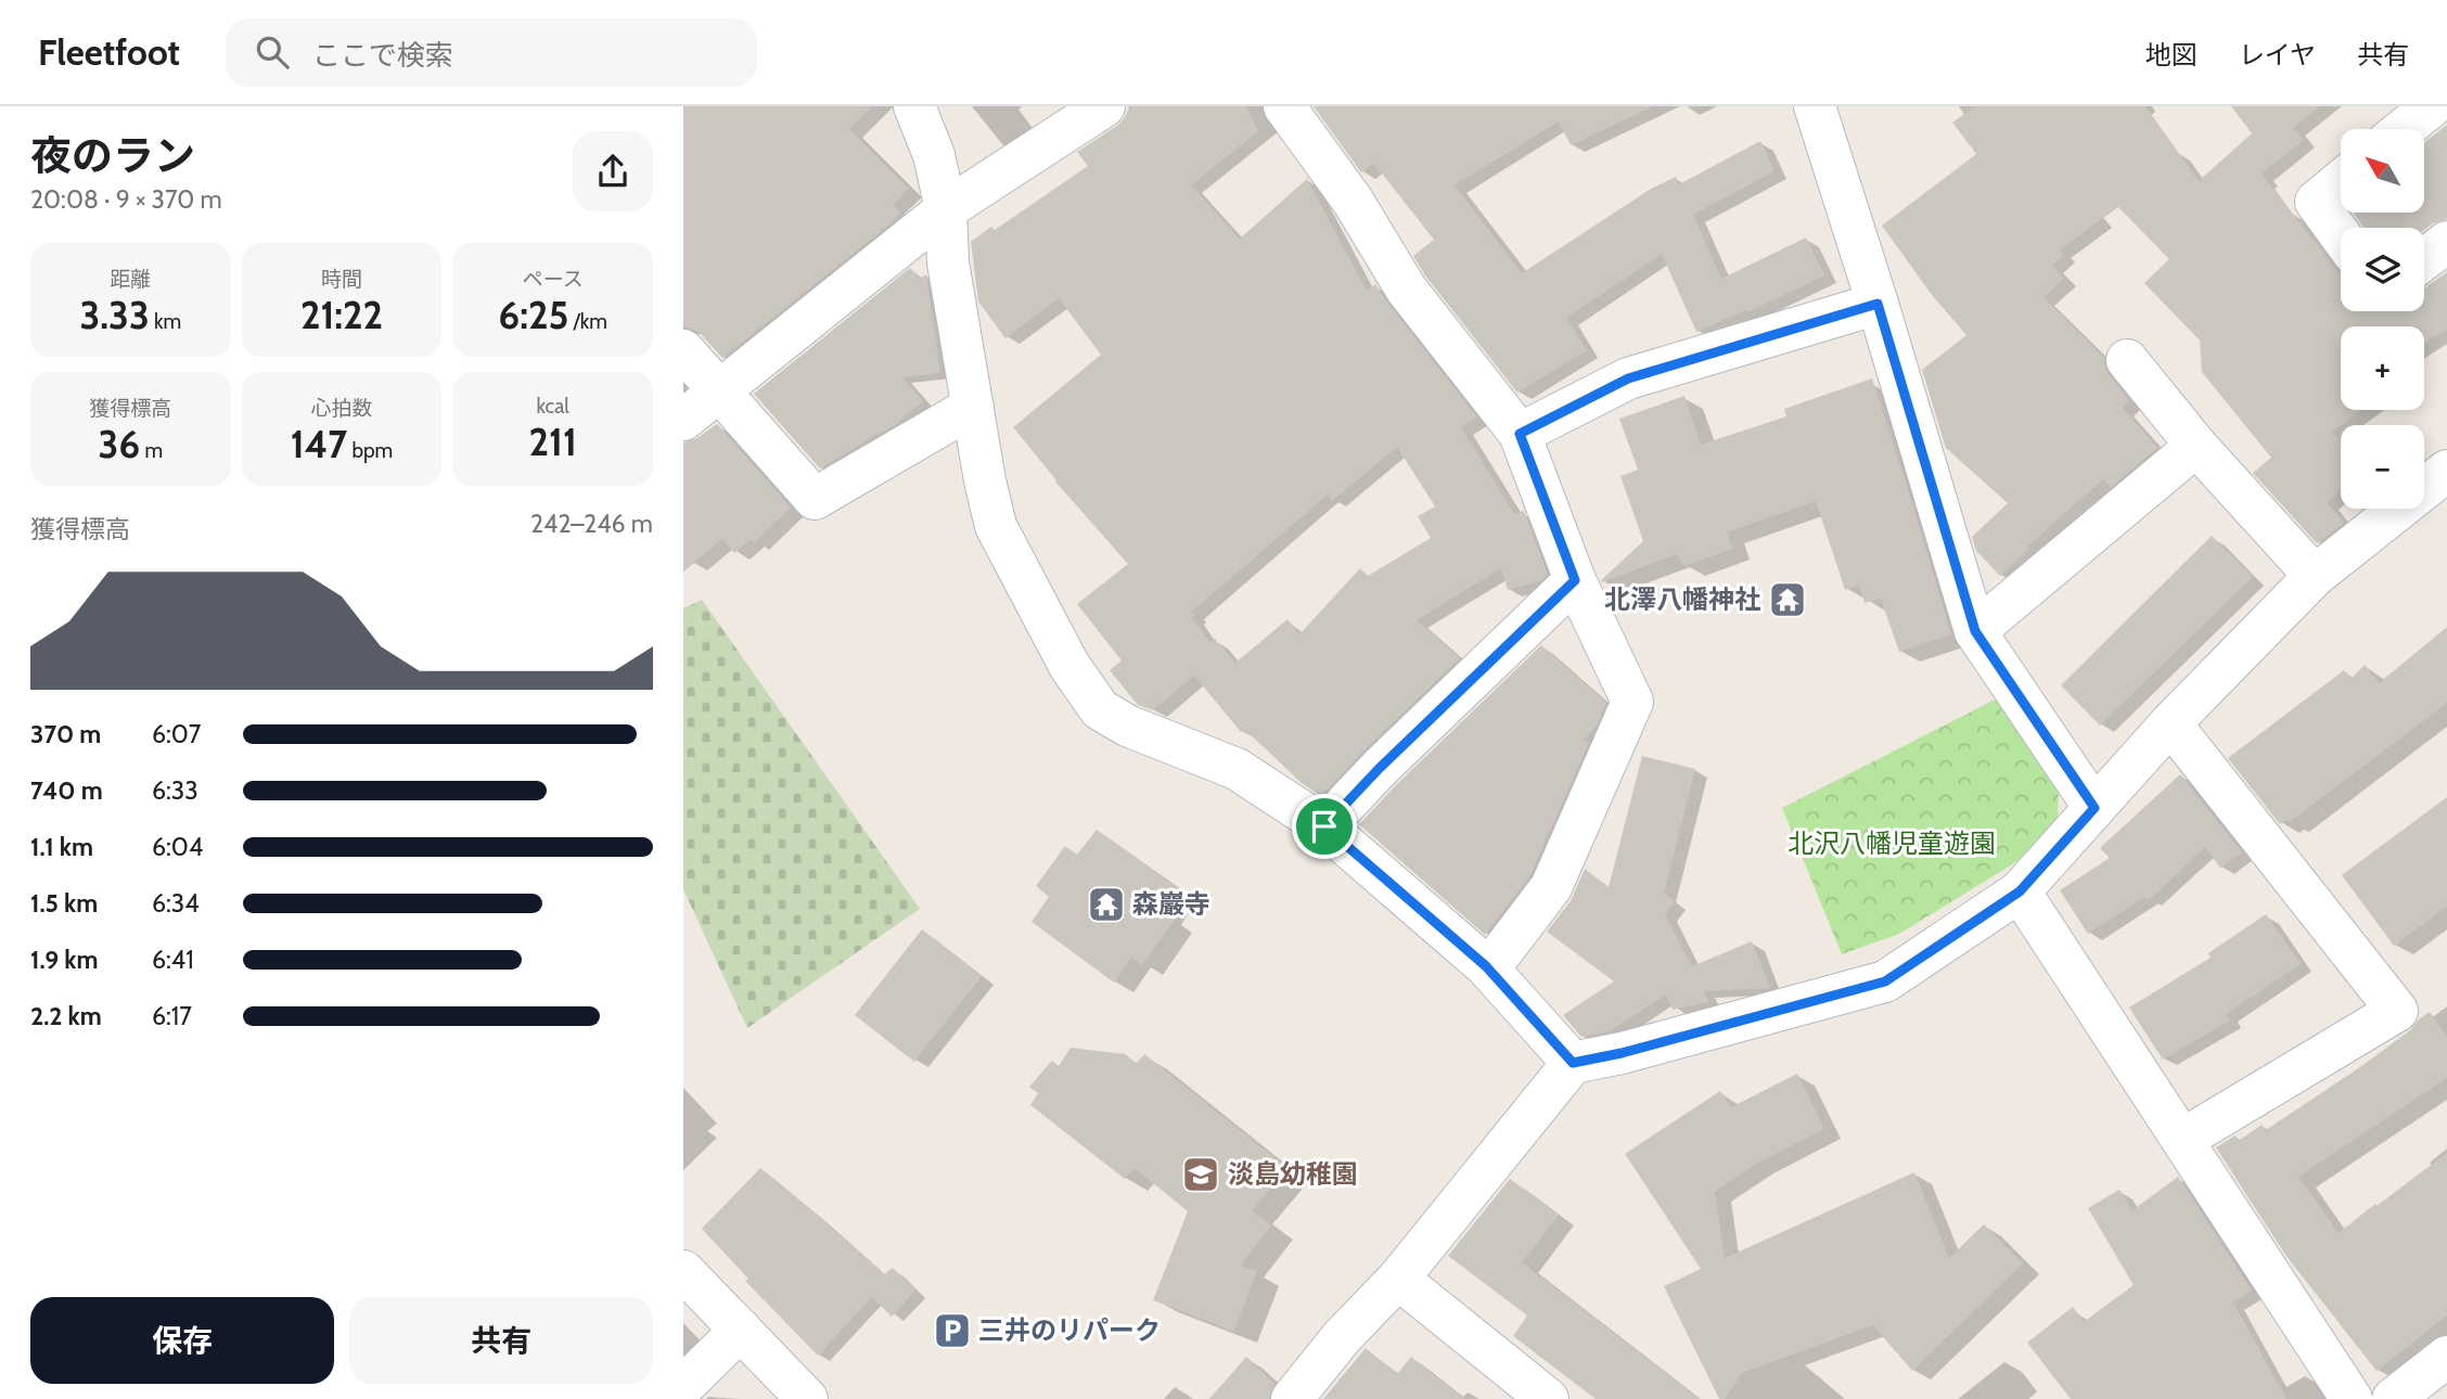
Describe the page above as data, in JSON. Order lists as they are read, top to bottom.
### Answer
{
  "parks": ["北沢八幡児童遊園"],
  "places": {
    "temple": ["北澤八幡神社", "森巖寺"],
    "school or university": ["淡島幼稚園"],
    "parking": ["三井のリパーク"]
  },
  "north": "top left",
  "page": {
    "header": "Fleetfoot",
    "search": "ここで検索",
    "nav": ["地図", "レイヤ", "共有"],
    "heading": ["夜のラン", "20:08 · 9 × 370 m"],
    "map_buttons": ["+", "−"],
    "stats": [
      ["距離", "3.33 km"],
      ["時間", "21:22"],
      ["ペース", "6:25 /km"],
      ["獲得標高", "36 m"],
      ["心拍数", "147 bpm"],
      ["kcal", "211"]
    ],
    "chart": ["獲得標高", "242–246 m"],
    "list": [
      {
        "name": "370 m",
        "note": "6:07"
      },
      {
        "name": "740 m",
        "note": "6:33"
      },
      {
        "name": "1.1 km",
        "note": "6:04"
      },
      {
        "name": "1.5 km",
        "note": "6:34"
      },
      {
        "name": "1.9 km",
        "note": "6:41"
      },
      {
        "name": "2.2 km",
        "note": "6:17"
      }
    ],
    "buttons": ["保存", "共有"]
  }
}
